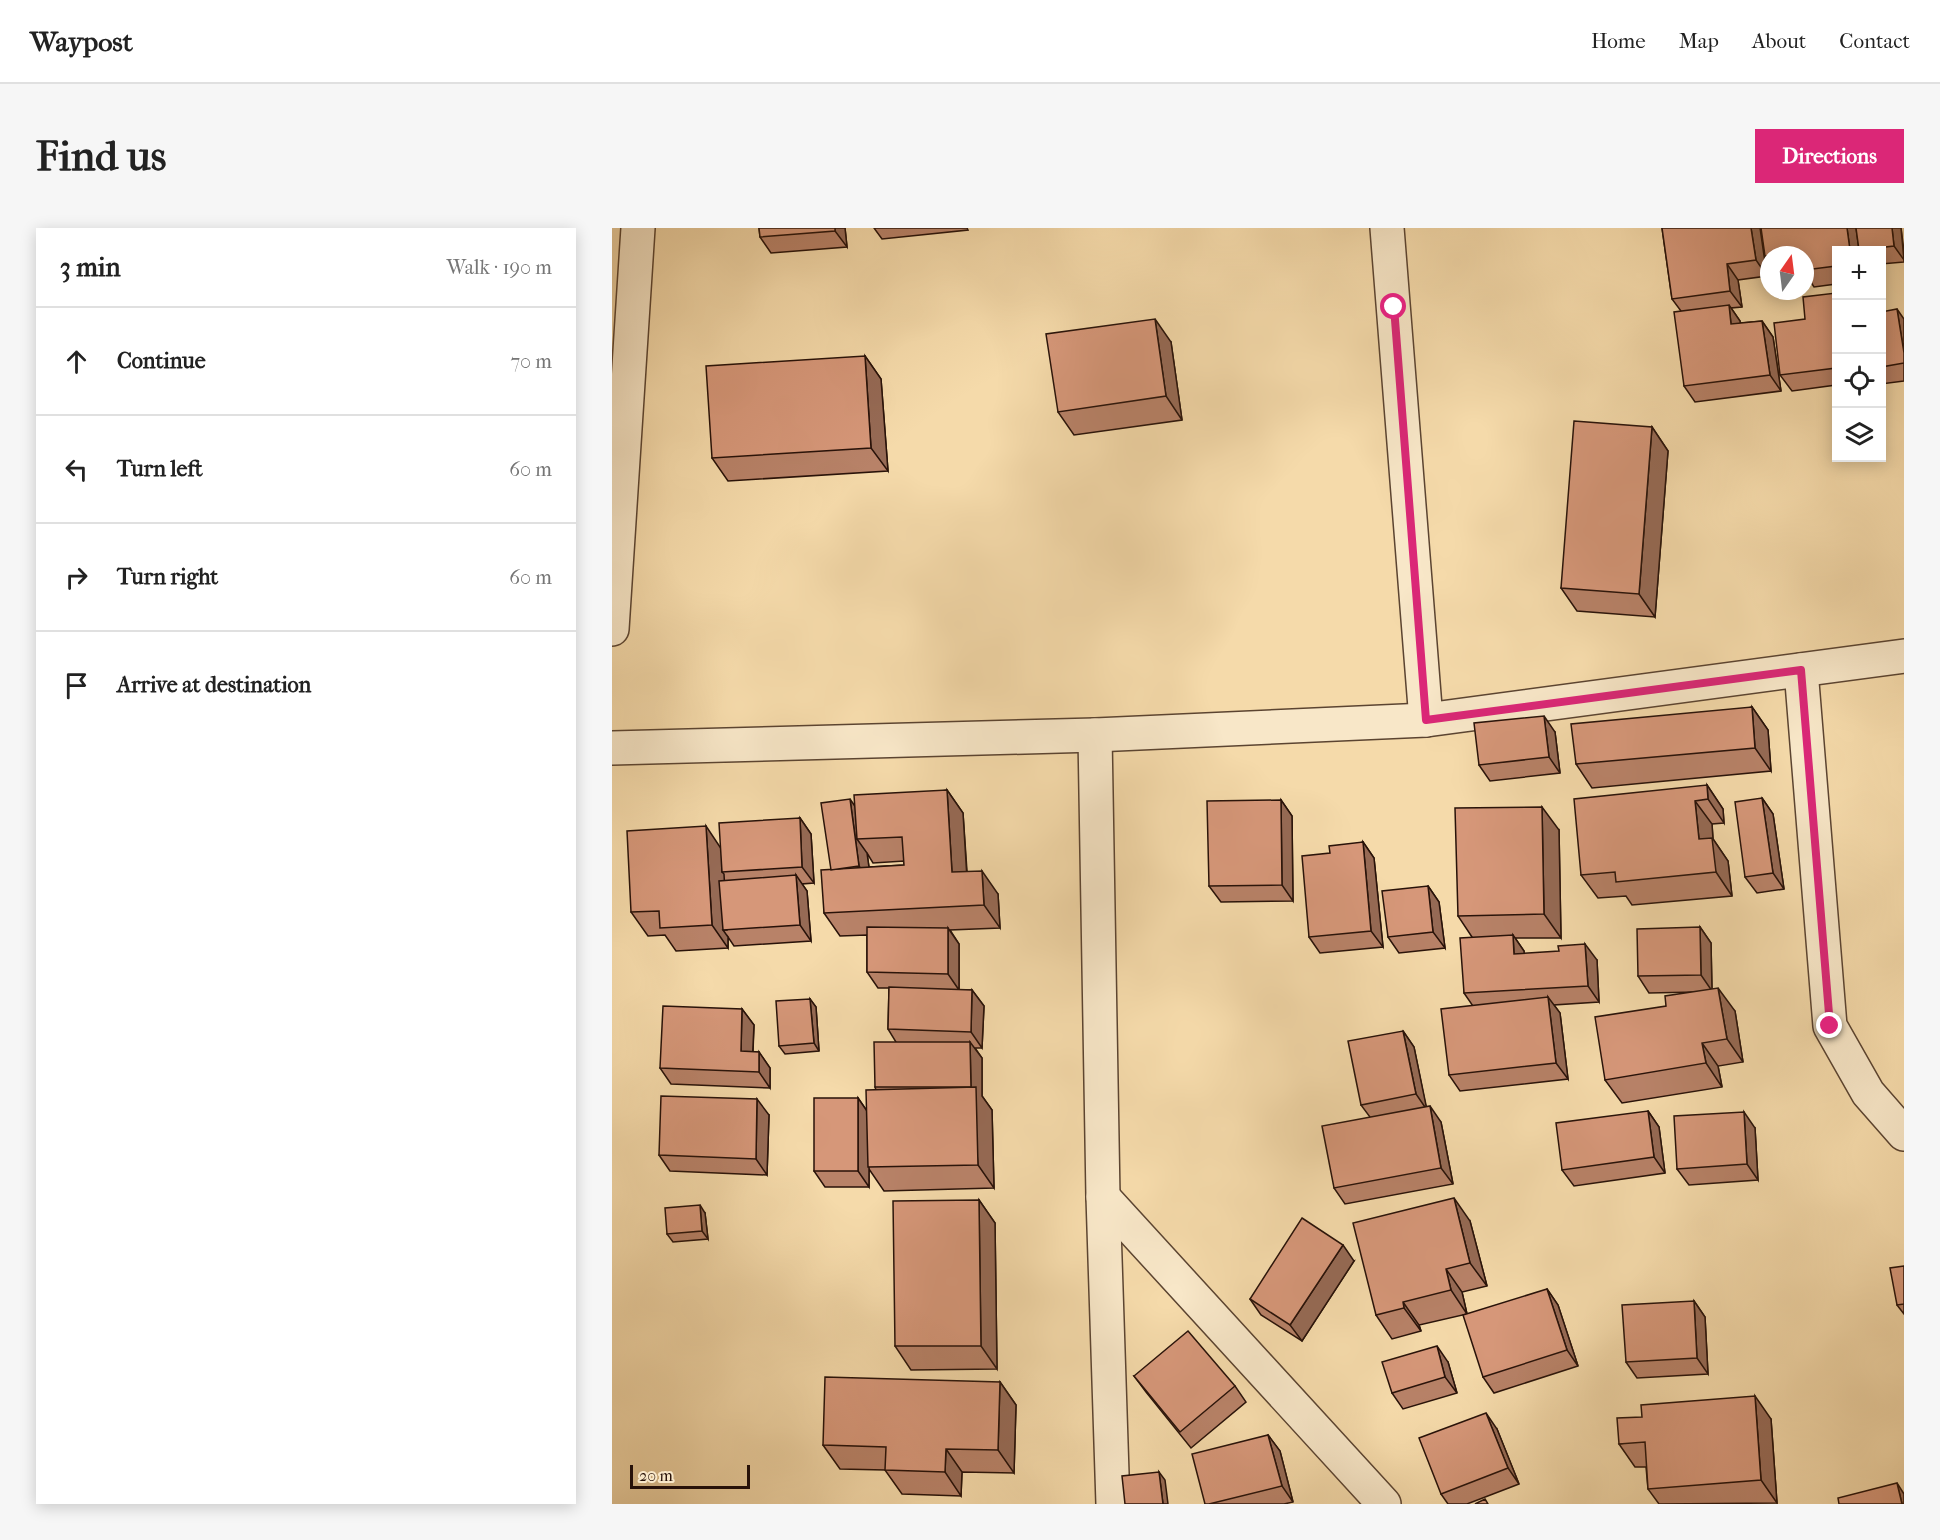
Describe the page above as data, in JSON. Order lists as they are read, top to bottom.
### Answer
{
  "scale_bar": "20 m",
  "north": "top",
  "page": {
    "header": "Waypost",
    "nav": [
      "Home",
      "Map",
      "About",
      "Contact"
    ],
    "buttons": "Directions",
    "title": "Find us",
    "heading": ["3 min", "Walk · 190 m"],
    "map_buttons": ["+", "−"],
    "list": [
      ["Continue", "70 m"],
      ["Turn left", "60 m"],
      ["Turn right", "60 m"],
      "Arrive at destination"
    ],
    "scale": "20 m"
  }
}
